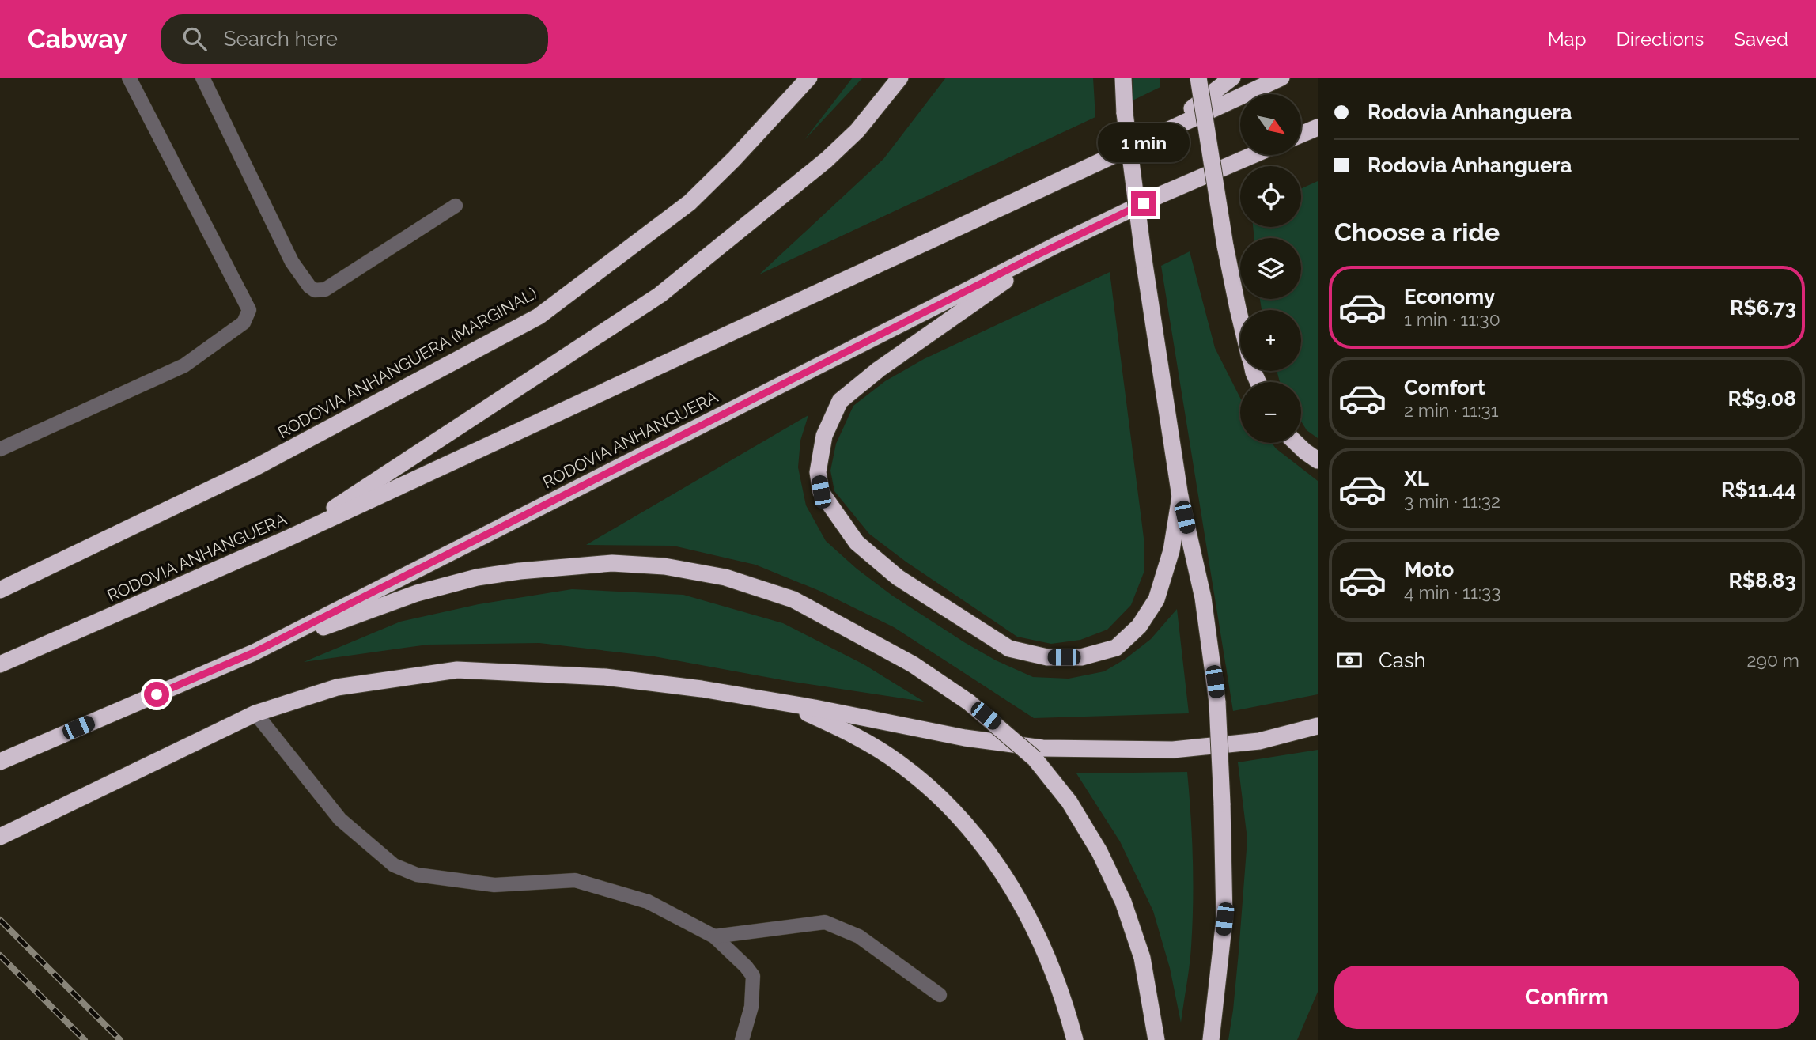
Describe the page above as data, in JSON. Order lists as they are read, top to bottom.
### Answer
{
  "streets": {
    "highway": ["RODOVIA ANHANGUERA (MARGINAL)", "RODOVIA ANHANGUERA"]
  },
  "north": "bottom right",
  "page": {
    "header": "Cabway",
    "search": "Search here",
    "nav": ["Map", "Directions", "Saved"],
    "banner": ["Rodovia Anhanguera", "Rodovia Anhanguera"],
    "map_buttons": ["+", "−"],
    "bubble": "1 min",
    "heading": "Choose a ride",
    "list": [
      {
        "name": "Economy",
        "note": "1 min · 11:30",
        "value": "R$6.73"
      },
      {
        "name": "Comfort",
        "note": "2 min · 11:31",
        "value": "R$9.08"
      },
      {
        "name": "XL",
        "note": "3 min · 11:32",
        "value": "R$11.44"
      },
      {
        "name": "Moto",
        "note": "4 min · 11:33",
        "value": "R$8.83"
      }
    ],
    "pay": ["Cash", "290 m"],
    "buttons": "Confirm"
  }
}
